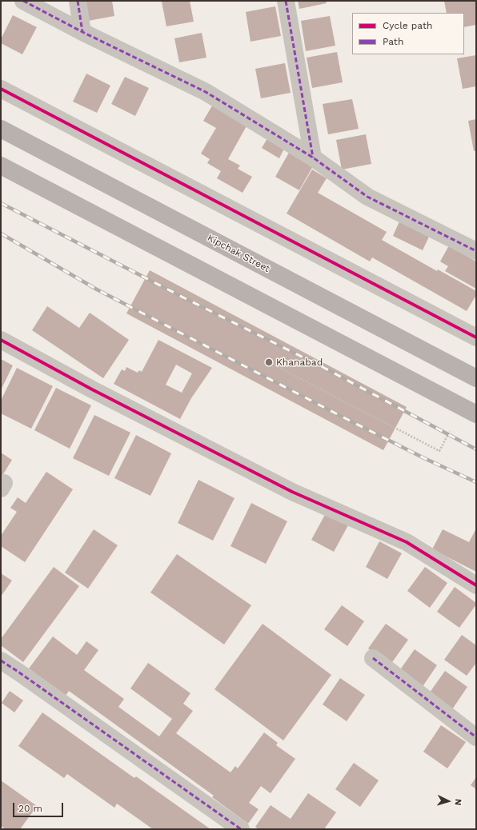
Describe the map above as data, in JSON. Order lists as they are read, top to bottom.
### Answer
{
  "streets": {
    "main road": ["Kipchak Street"]
  },
  "places": ["Khanabad"],
  "legend": ["Cycle path", "Path"],
  "scale_bar": "20 m",
  "north": "right"
}
